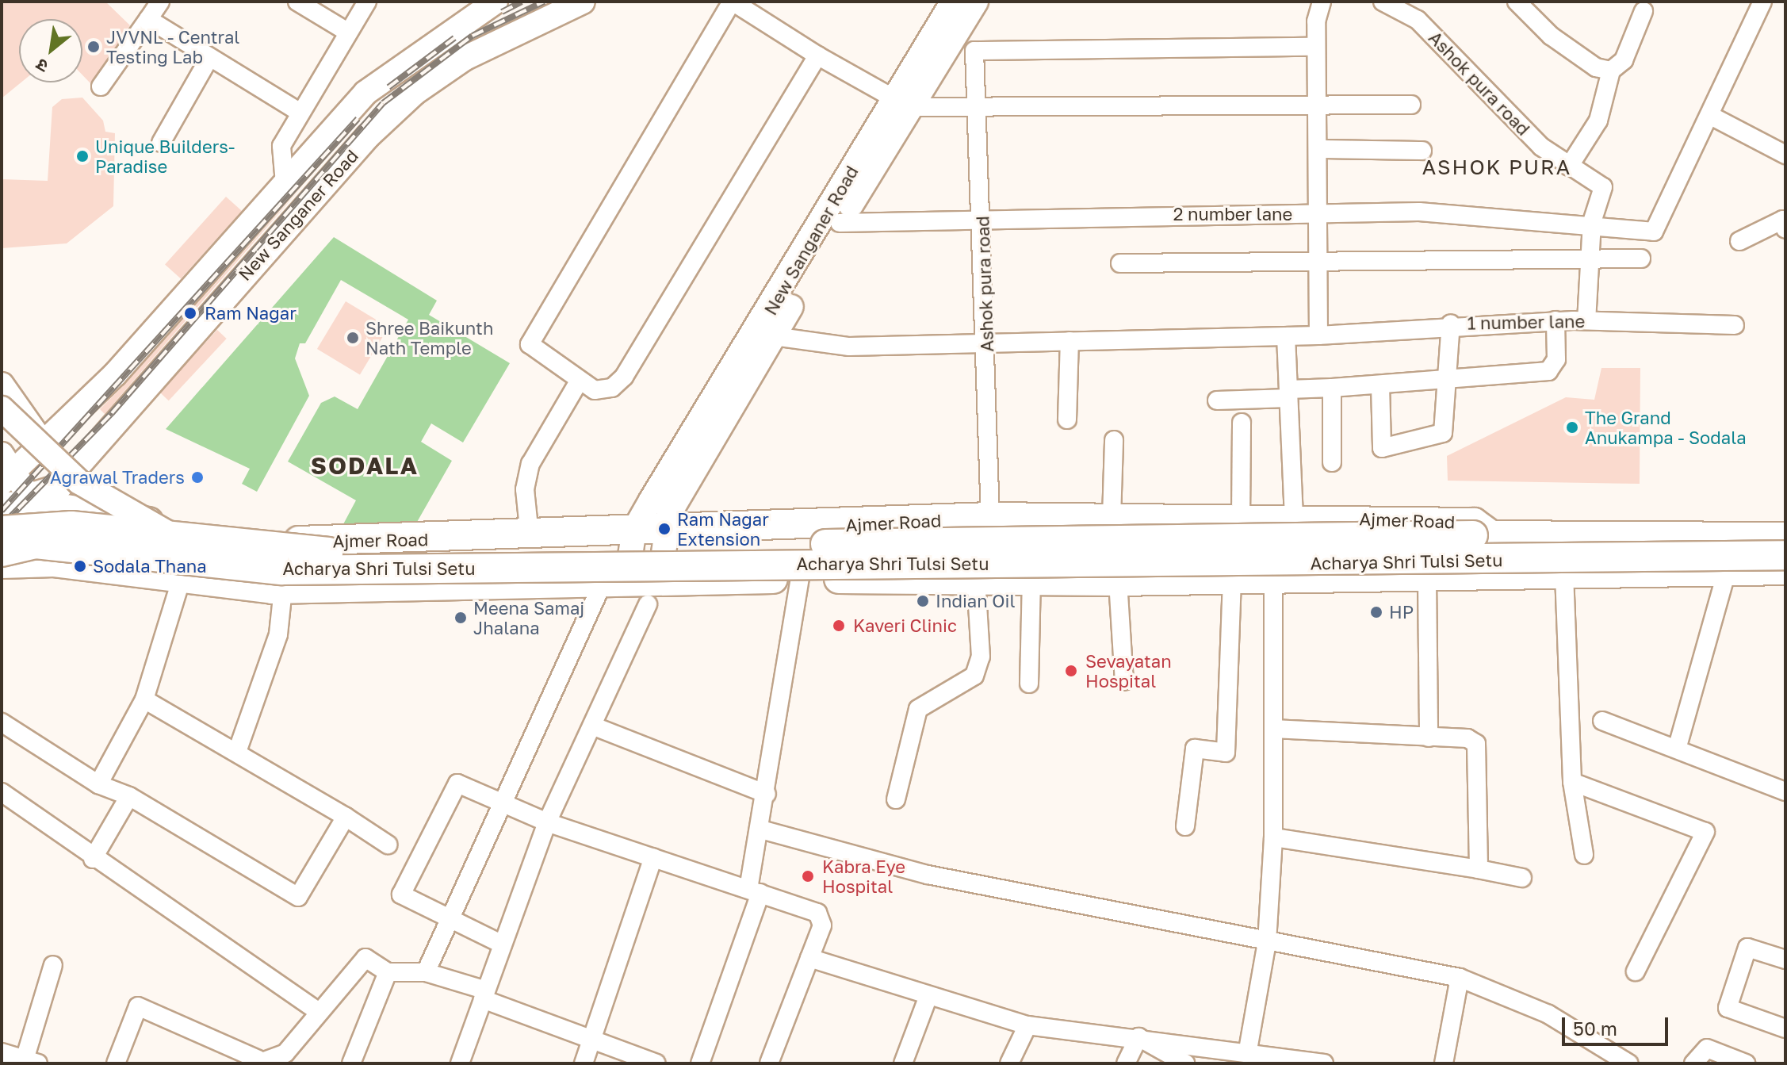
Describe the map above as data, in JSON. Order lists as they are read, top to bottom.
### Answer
{
  "streets": {
    "highway": ["Ajmer Road", "Acharya Shri Tulsi Setu"],
    "main road": ["New Sanganer Road"],
    "street": ["Ashok pura road", "2 number lane", "1 number lane"]
  },
  "crossings": [
    ["Ashok pura road", "2 number lane"],
    ["Ashok pura road", "Ajmer Road"],
    ["2 number lane", "New Sanganer Road"],
    ["New Sanganer Road", "Ajmer Road"],
    ["Ajmer Road", "Acharya Shri Tulsi Setu"]
  ],
  "districts": ["ASHOK PURA", "SODALA"],
  "places": [
    "JVVNL - Central Testing Lab",
    "Unique Builders- Paradise",
    "Ram Nagar",
    "Shree Baikunth Nath Temple",
    "The Grand Anukampa - Sodala",
    "Agrawal Traders",
    "Ram Nagar Extension",
    "Sodala Thana",
    "Indian Oil",
    "HP",
    "Meena Samaj Jhalana",
    "Kaveri Clinic",
    "Sevayatan Hospital",
    "Kabra Eye Hospital"
  ],
  "scale_bar": "50 m",
  "north": "bottom left"
}
